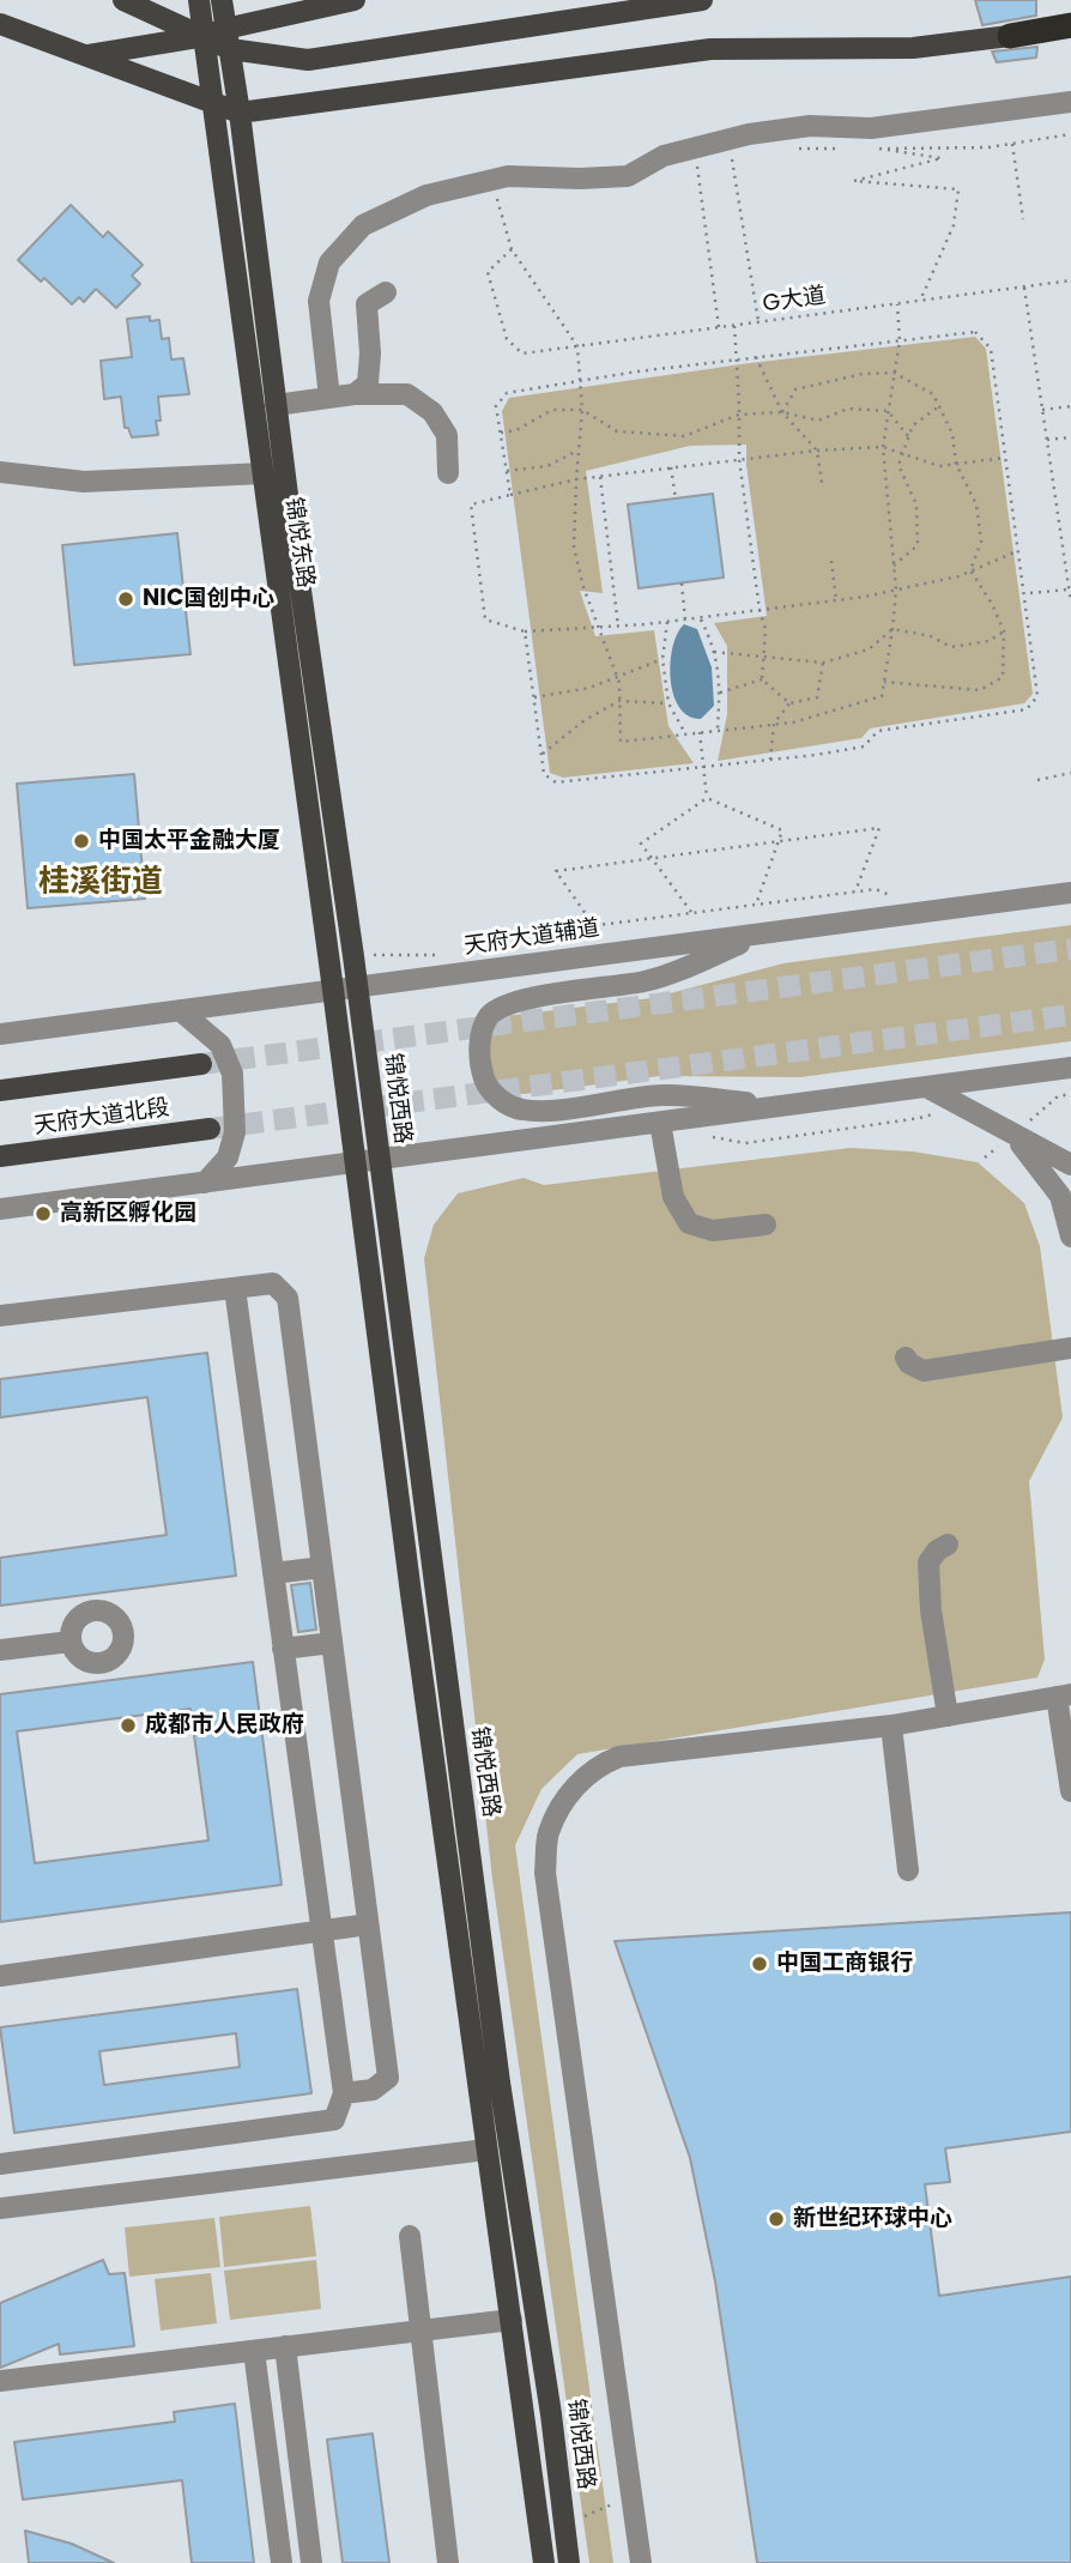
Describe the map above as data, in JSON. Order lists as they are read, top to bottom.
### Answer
{
  "streets": {
    "main road": ["锦悦东路", "锦悦西路", "天府大道北段"],
    "street": ["天府大道辅道"],
    "path": ["G大道"]
  },
  "crossings": [
    ["锦悦东路", "天府大道辅道"],
    ["锦悦东路", "锦悦西路"],
    ["天府大道辅道", "锦悦西路"]
  ],
  "districts": ["桂溪街道"],
  "places": [
    "NIC国创中心",
    "中国太平金融大厦",
    "高新区孵化园",
    "成都市人民政府",
    "中国工商银行",
    "新世纪环球中心"
  ]
}
